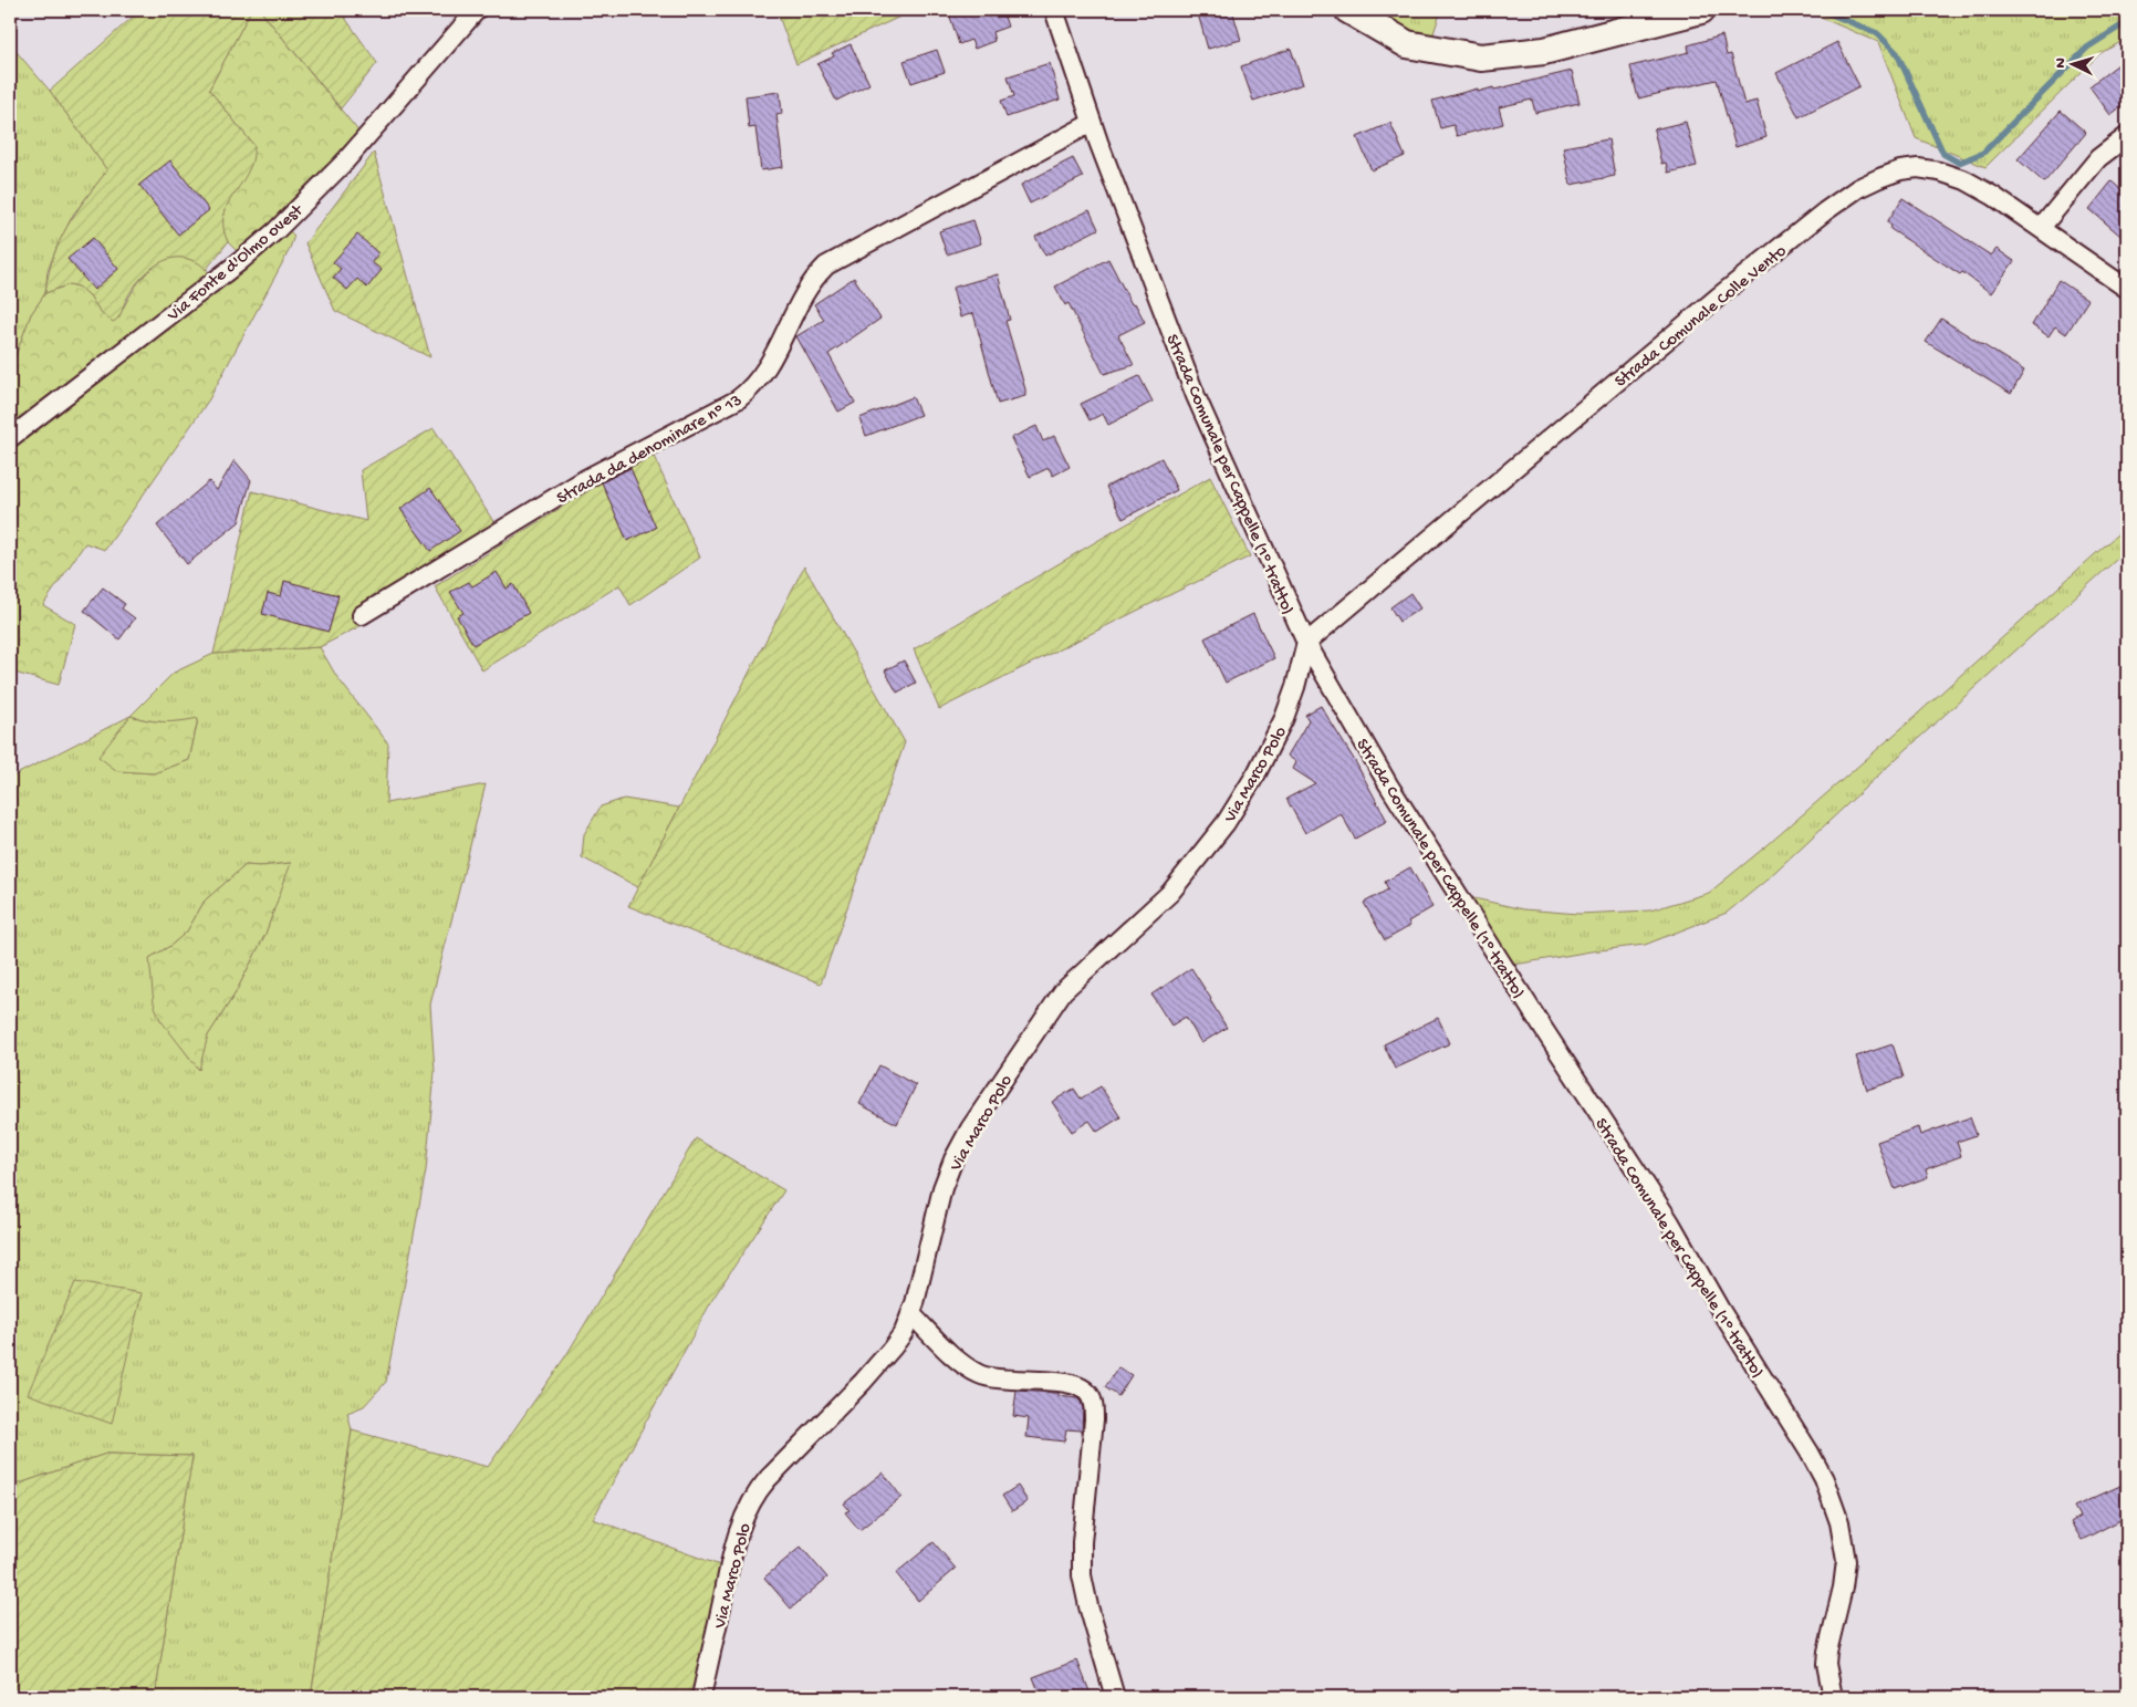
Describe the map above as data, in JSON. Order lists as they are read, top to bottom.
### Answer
{
  "streets": {
    "street": [
      "Via Fonte d'Olmo ovest",
      "Strada Comunale Colle Vento",
      "Strada da denominare nº 13",
      "Strada Comunale per Cappelle (1º tratto)",
      "Via Marco Polo"
    ]
  },
  "crossings": [
    ["Strada Comunale Colle Vento", "Strada Comunale per Cappelle (1º tratto)"],
    ["Strada Comunale Colle Vento", "Via Marco Polo"],
    ["Strada da denominare nº 13", "Strada Comunale per Cappelle (1º tratto)"],
    ["Strada Comunale per Cappelle (1º tratto)", "Via Marco Polo"]
  ],
  "north": "left"
}
